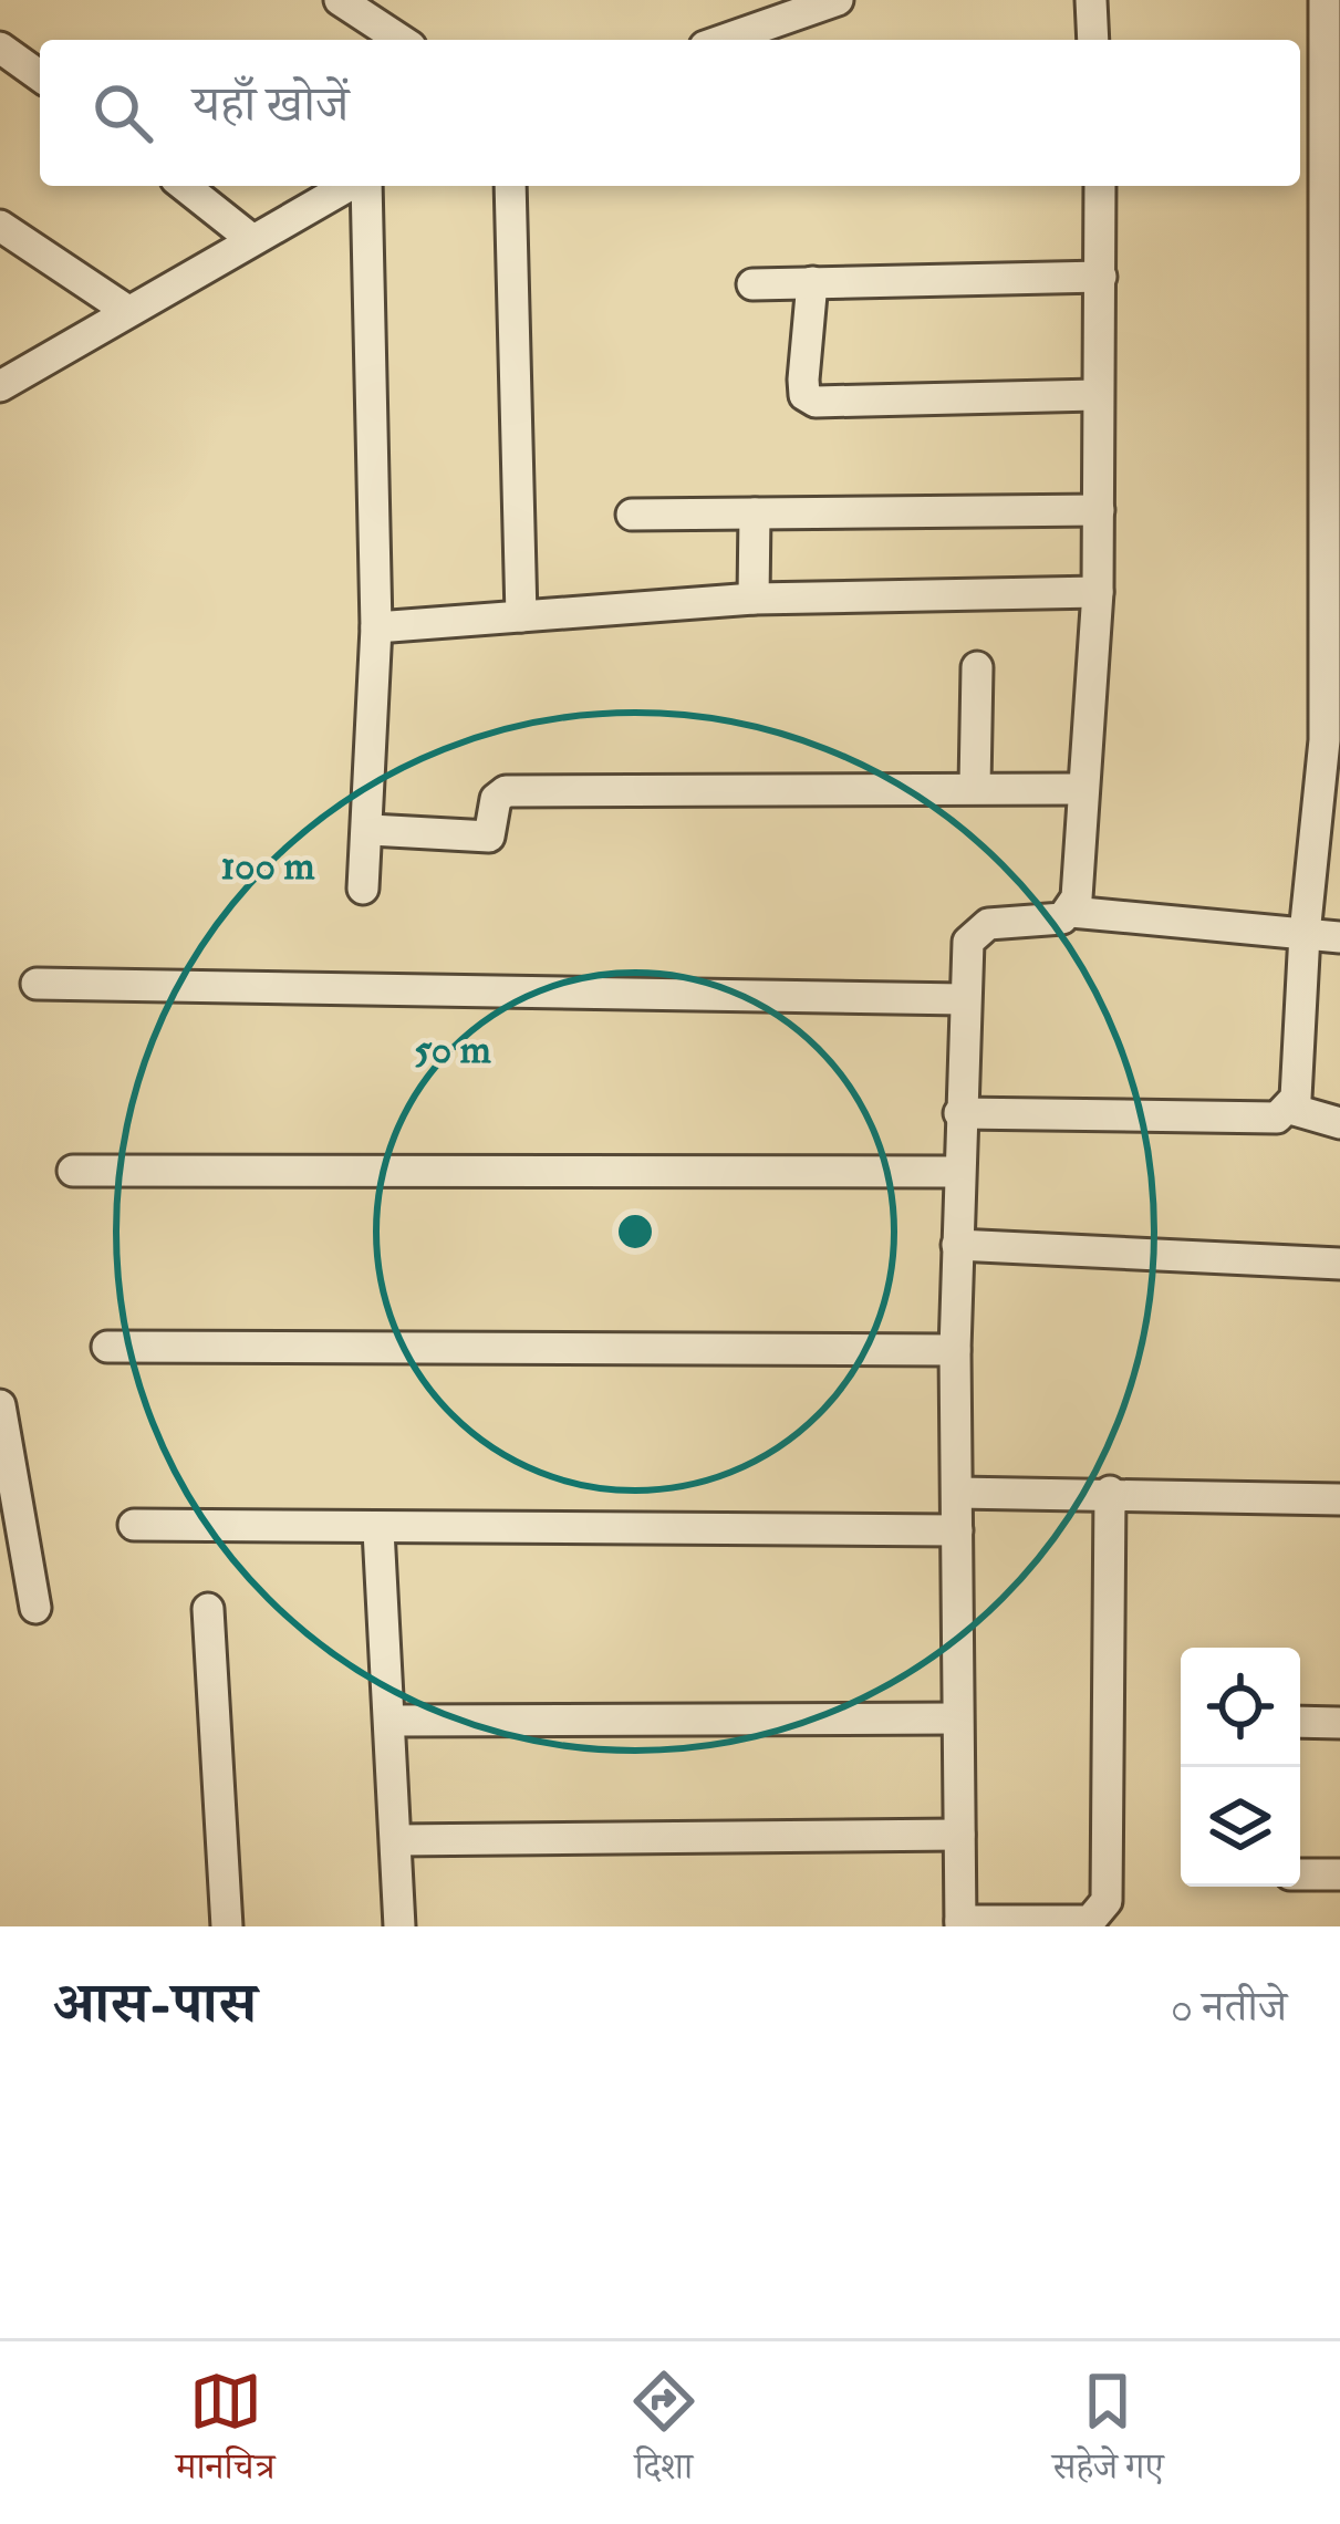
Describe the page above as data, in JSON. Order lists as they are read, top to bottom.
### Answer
{
  "page": {
    "search": "यहाँ खोजें",
    "heading": ["आस-पास", "0 नतीजे"],
    "nav": ["मानचित्र", "दिशा", "सहेजे गए"]
  },
  "rings": ["100 m", "50 m"]
}
